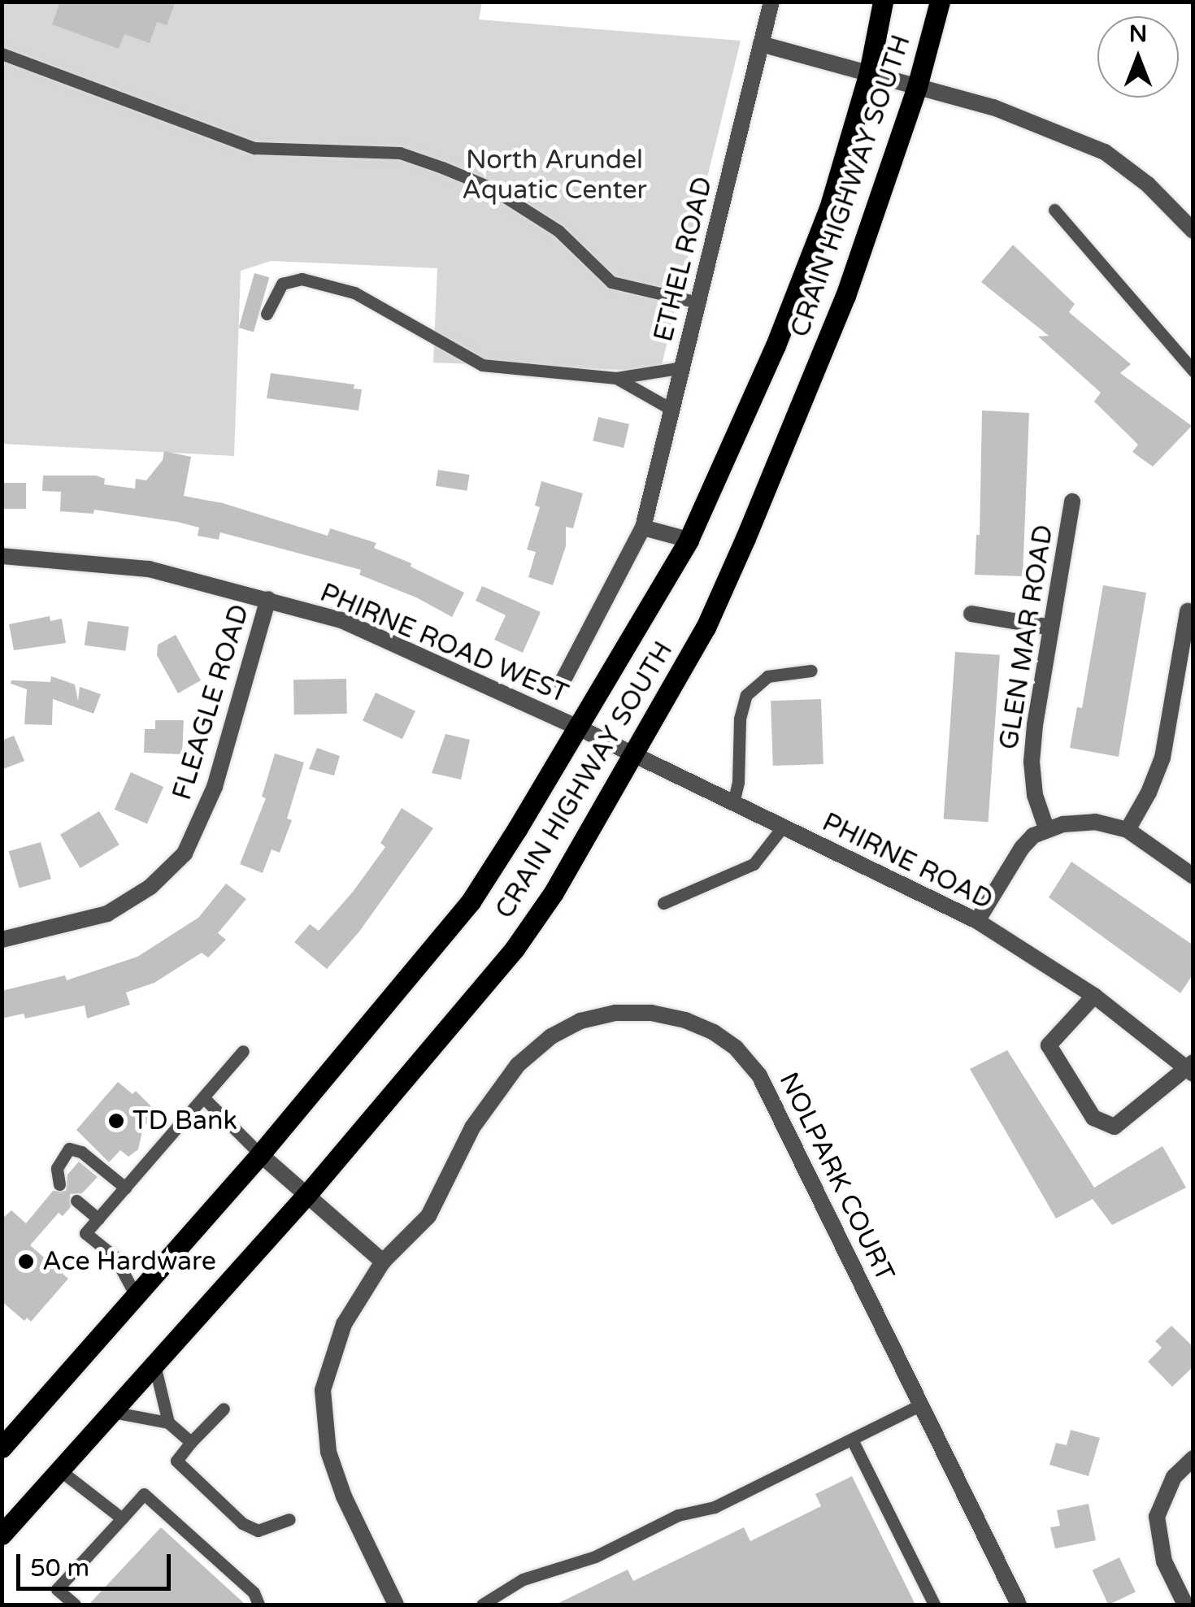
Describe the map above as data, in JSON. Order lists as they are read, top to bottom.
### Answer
{
  "streets": {
    "main road": ["CRAIN HIGHWAY SOUTH"],
    "street": [
      "ETHEL ROAD",
      "GLEN MAR ROAD",
      "PHIRNE ROAD WEST",
      "FLEAGLE ROAD",
      "PHIRNE ROAD",
      "NOLPARK COURT"
    ]
  },
  "crossings": [
    ["CRAIN HIGHWAY SOUTH", "PHIRNE ROAD WEST"],
    ["CRAIN HIGHWAY SOUTH", "PHIRNE ROAD"],
    ["PHIRNE ROAD WEST", "FLEAGLE ROAD"],
    ["PHIRNE ROAD WEST", "PHIRNE ROAD"]
  ],
  "parks": ["North Arundel Aquatic Center"],
  "places": ["TD Bank", "Ace Hardware"],
  "scale_bar": "50 m",
  "north": "top"
}
